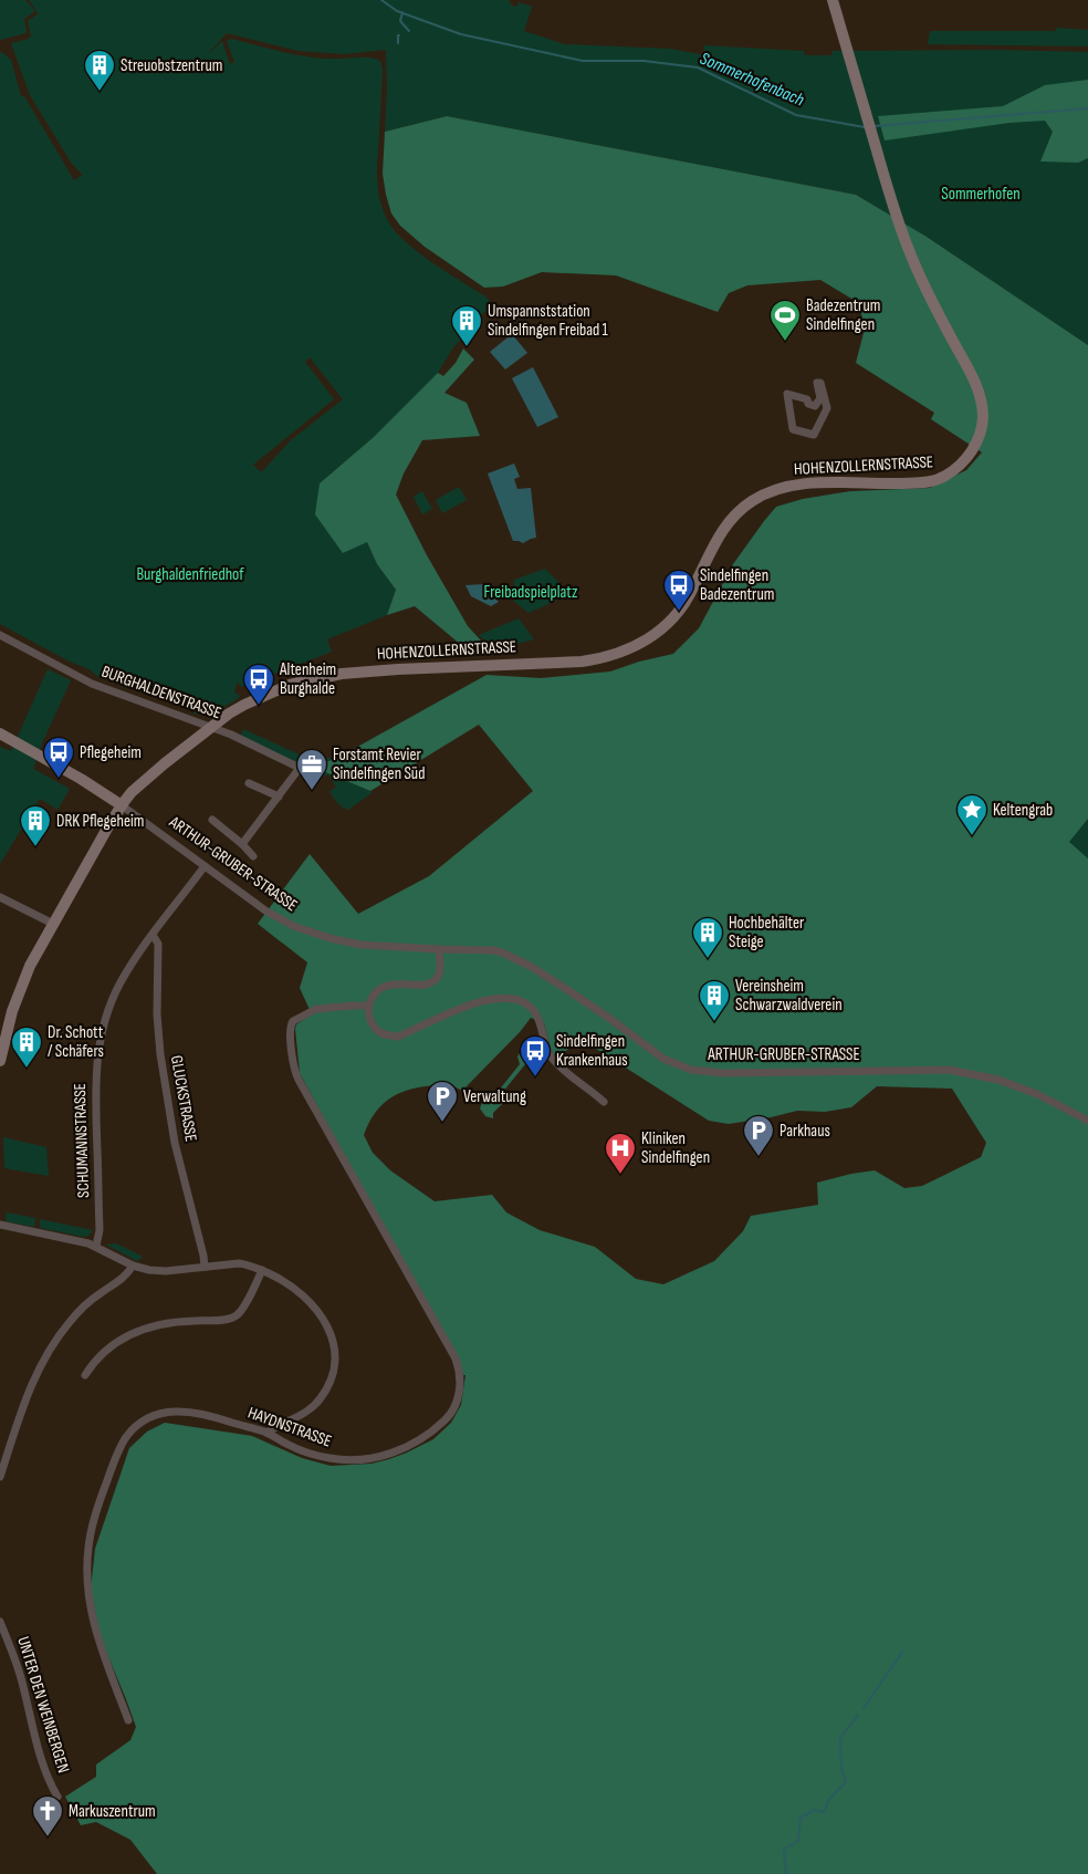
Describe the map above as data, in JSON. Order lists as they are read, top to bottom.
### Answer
{
  "streets": {
    "street": [
      "HOHENZOLLERNSTRASSE",
      "BURGHALDENSTRASSE",
      "ARTHUR-GRUBER-STRASSE",
      "GLUCKSTRASSE",
      "SCHUMANNSTRASSE",
      "HAYDNSTRASSE",
      "UNTER DEN WEINBERGEN"
    ]
  },
  "crossings": [
    ["HOHENZOLLERNSTRASSE", "BURGHALDENSTRASSE"],
    ["HOHENZOLLERNSTRASSE", "ARTHUR-GRUBER-STRASSE"],
    ["ARTHUR-GRUBER-STRASSE", "SCHUMANNSTRASSE"],
    ["GLUCKSTRASSE", "SCHUMANNSTRASSE"]
  ],
  "water": ["Sommerhofenbach"],
  "parks": ["Sommerhofen", "Burghaldenfriedhof", "Freibadspielplatz"],
  "places": {
    "building": [
      "Streuobstzentrum",
      "Umspannststation Sindelfingen Freibad 1",
      "DRK Pflegeheim",
      "Hochbehälter Steige",
      "Vereinsheim Schwarzwaldverein",
      "Dr. Schott / Schäfers"
    ],
    "sports": ["Badezentrum Sindelfingen"],
    "bus stop": [
      "Sindelfingen Badezentrum",
      "Altenheim Burghalde",
      "Pflegeheim",
      "Sindelfingen Krankenhaus"
    ],
    "office": ["Forstamt Revier Sindelfingen Süd"],
    "place": ["Keltengrab"],
    "parking": ["Verwaltung", "Parkhaus"],
    "hospital": ["Kliniken Sindelfingen"],
    "church": ["Markuszentrum"]
  }
}
